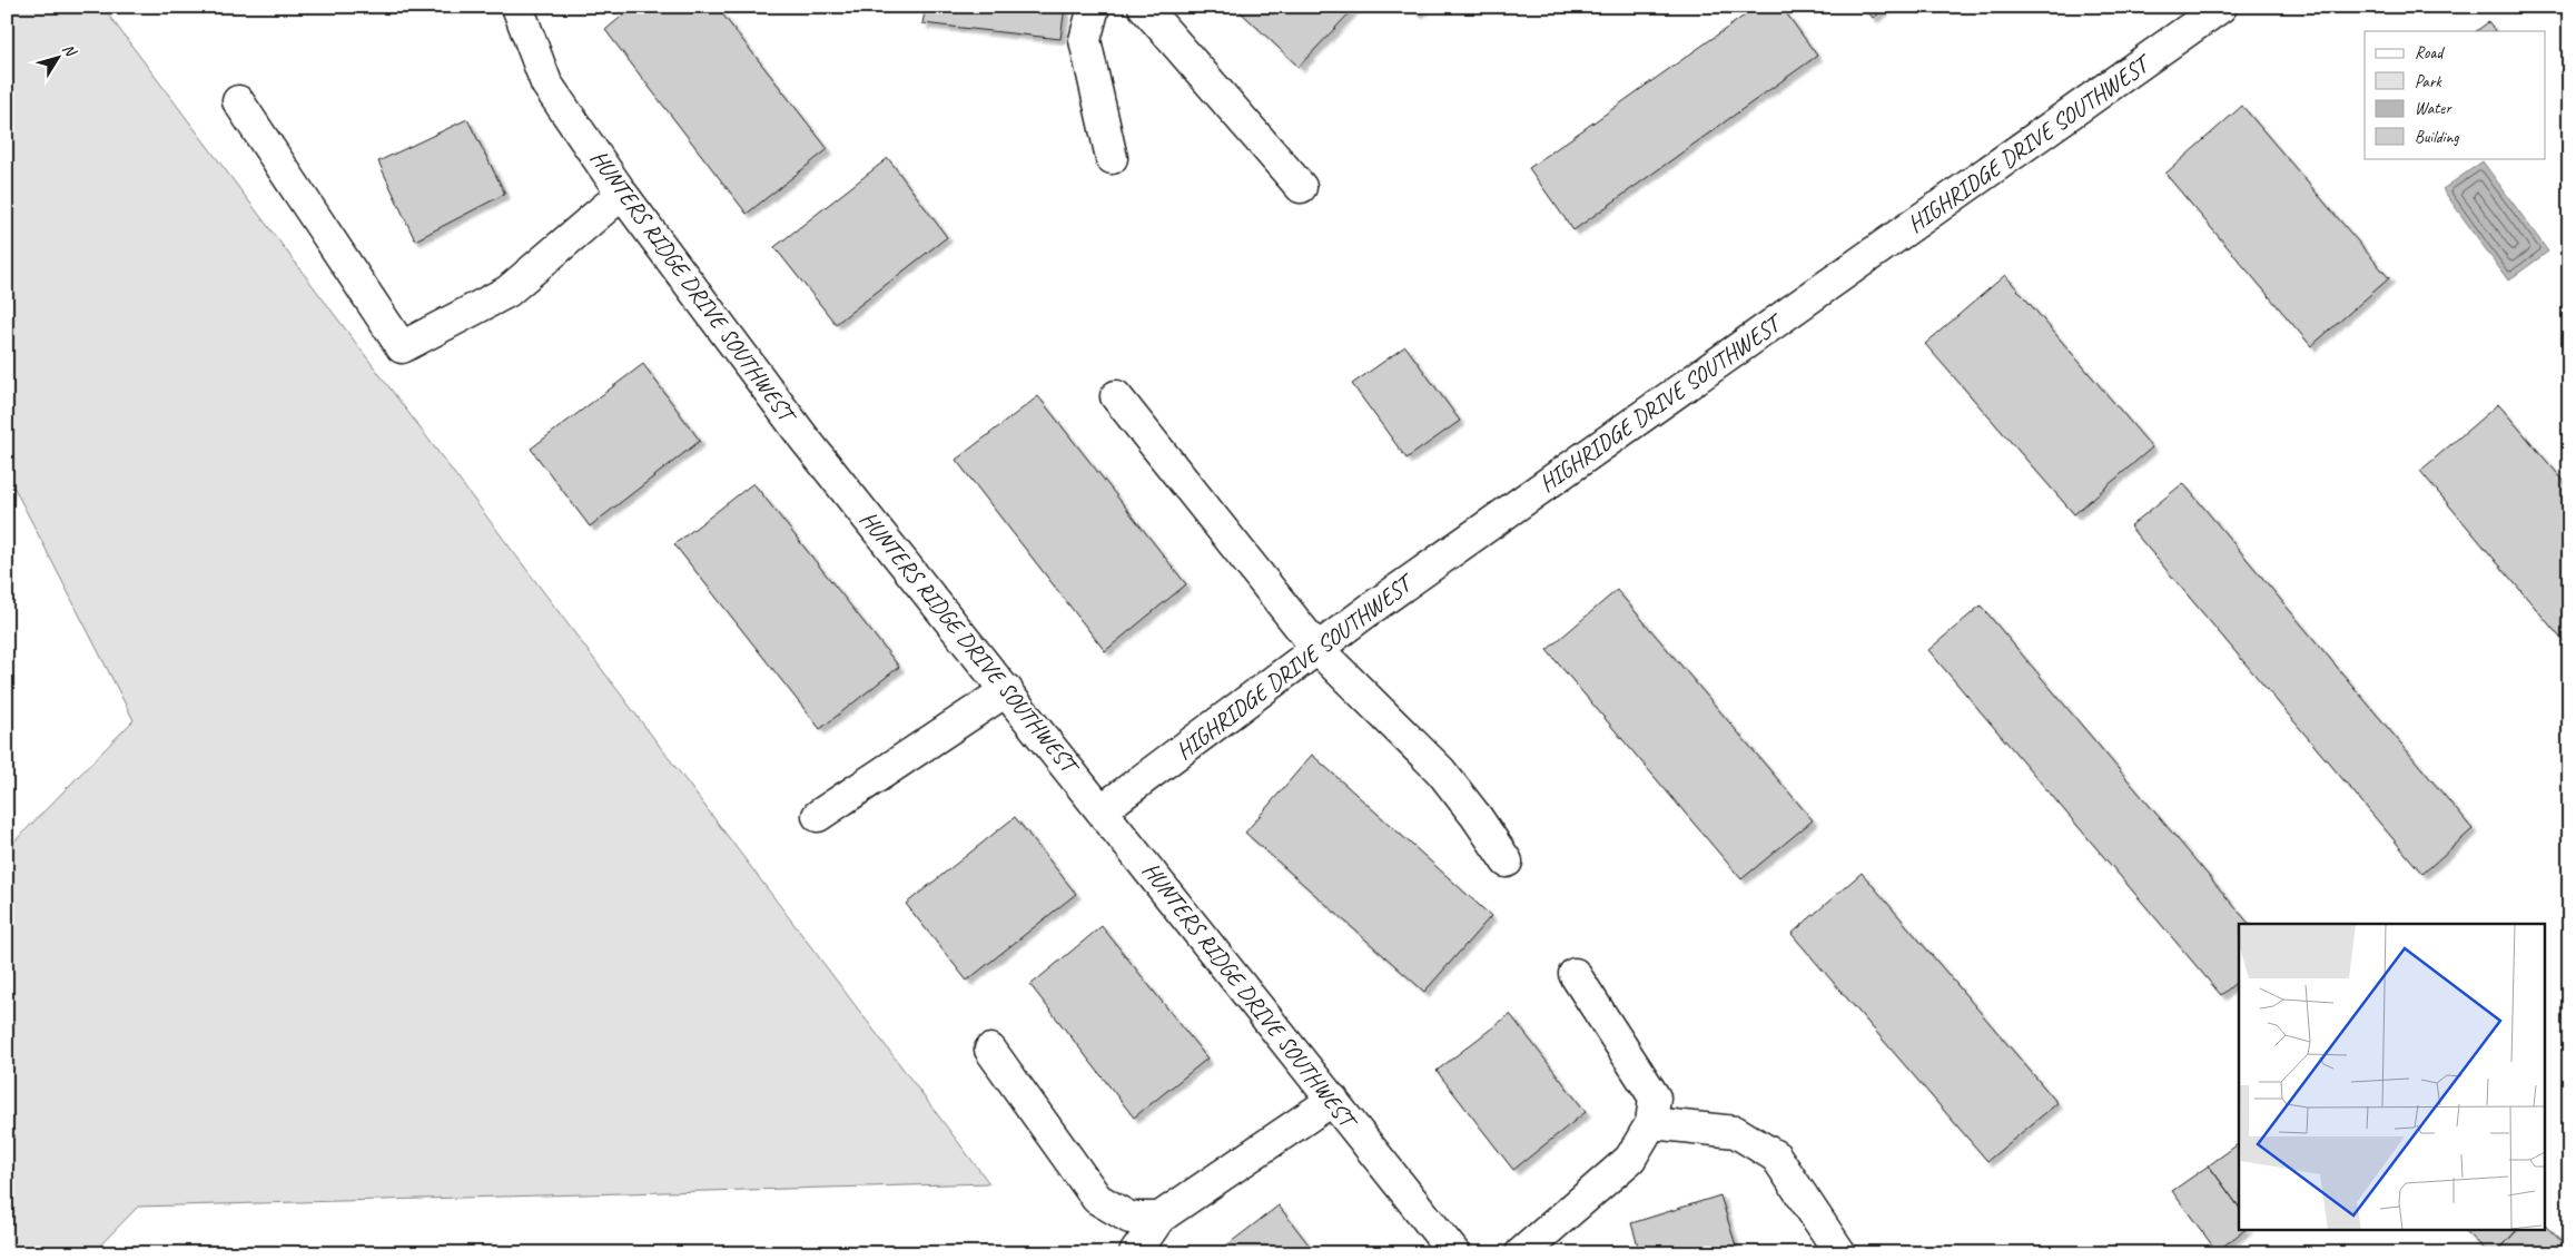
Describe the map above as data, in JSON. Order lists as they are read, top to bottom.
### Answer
{
  "streets": {
    "street": ["HIGHRIDGE DRIVE SOUTHWEST", "HUNTERS RIDGE DRIVE SOUTHWEST"]
  },
  "crossings": [
    ["HIGHRIDGE DRIVE SOUTHWEST", "HUNTERS RIDGE DRIVE SOUTHWEST"]
  ],
  "legend": [
    "Road",
    "Park",
    "Water",
    "Building"
  ],
  "north": "top right"
}
